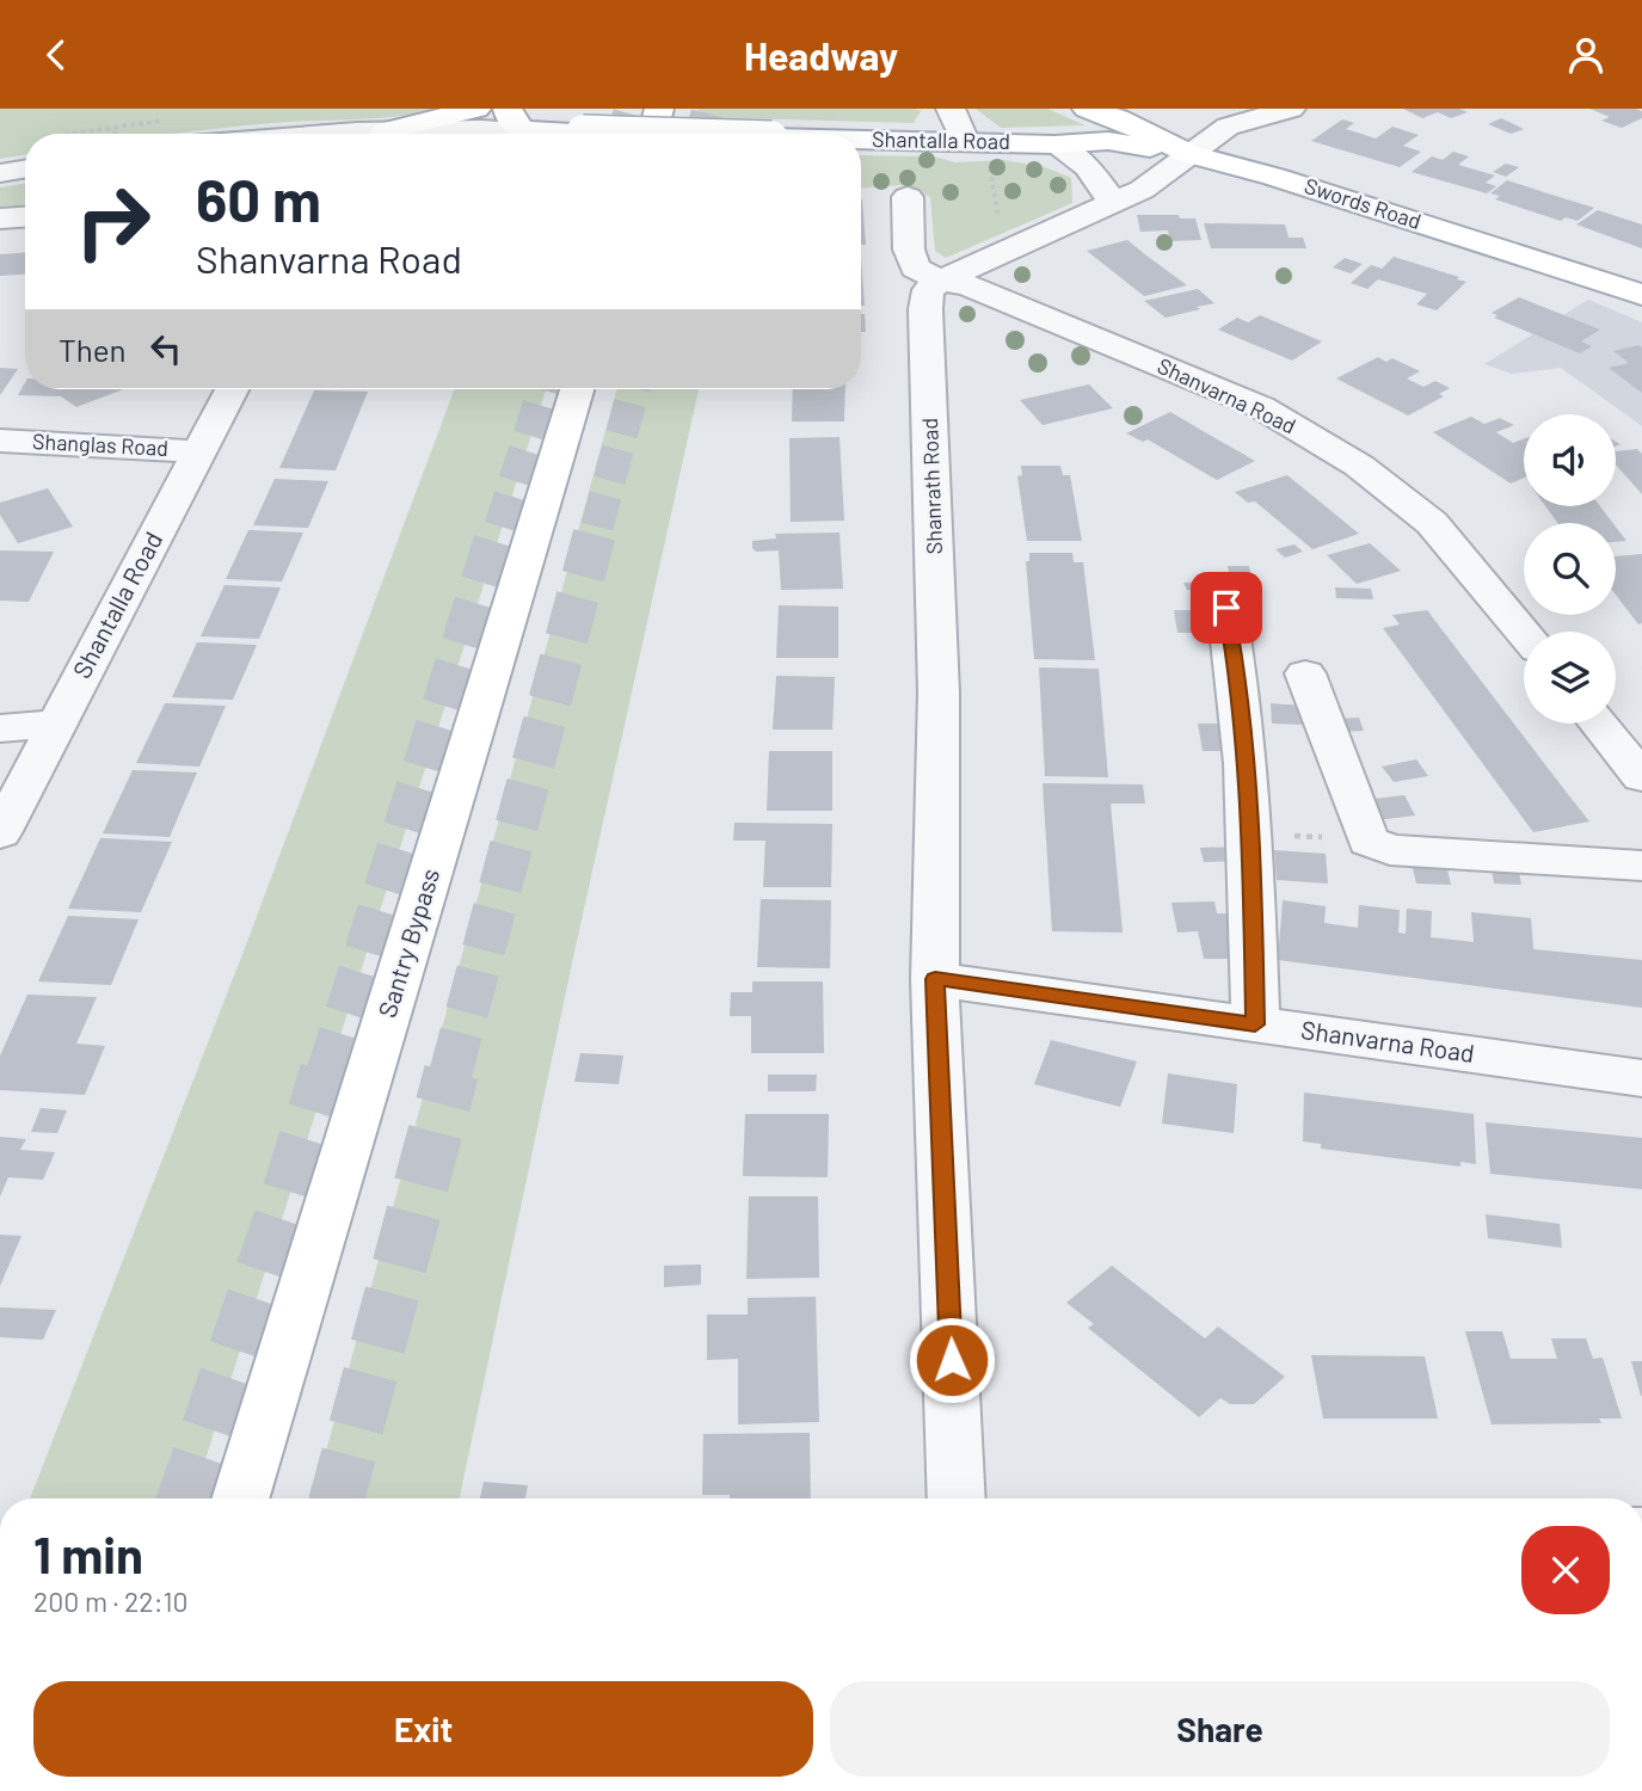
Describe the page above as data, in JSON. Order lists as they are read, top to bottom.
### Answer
{
  "streets": {
    "main road": ["Shantalla Road", "Swords Road", "Santry Bypass"],
    "street": ["Shanvarna Road", "Shanglas Road", "Shanrath Road"]
  },
  "crossings": [
    ["Shantalla Road", "Swords Road"],
    ["Shantalla Road", "Shanglas Road"],
    ["Shanvarna Road", "Shanrath Road"]
  ],
  "page": {
    "header": "Headway",
    "turn": ["60 m", "Shanvarna Road"],
    "then": "Then",
    "heading": ["1 min", "200 m · 22:10"],
    "buttons": ["Exit", "Share"]
  }
}
